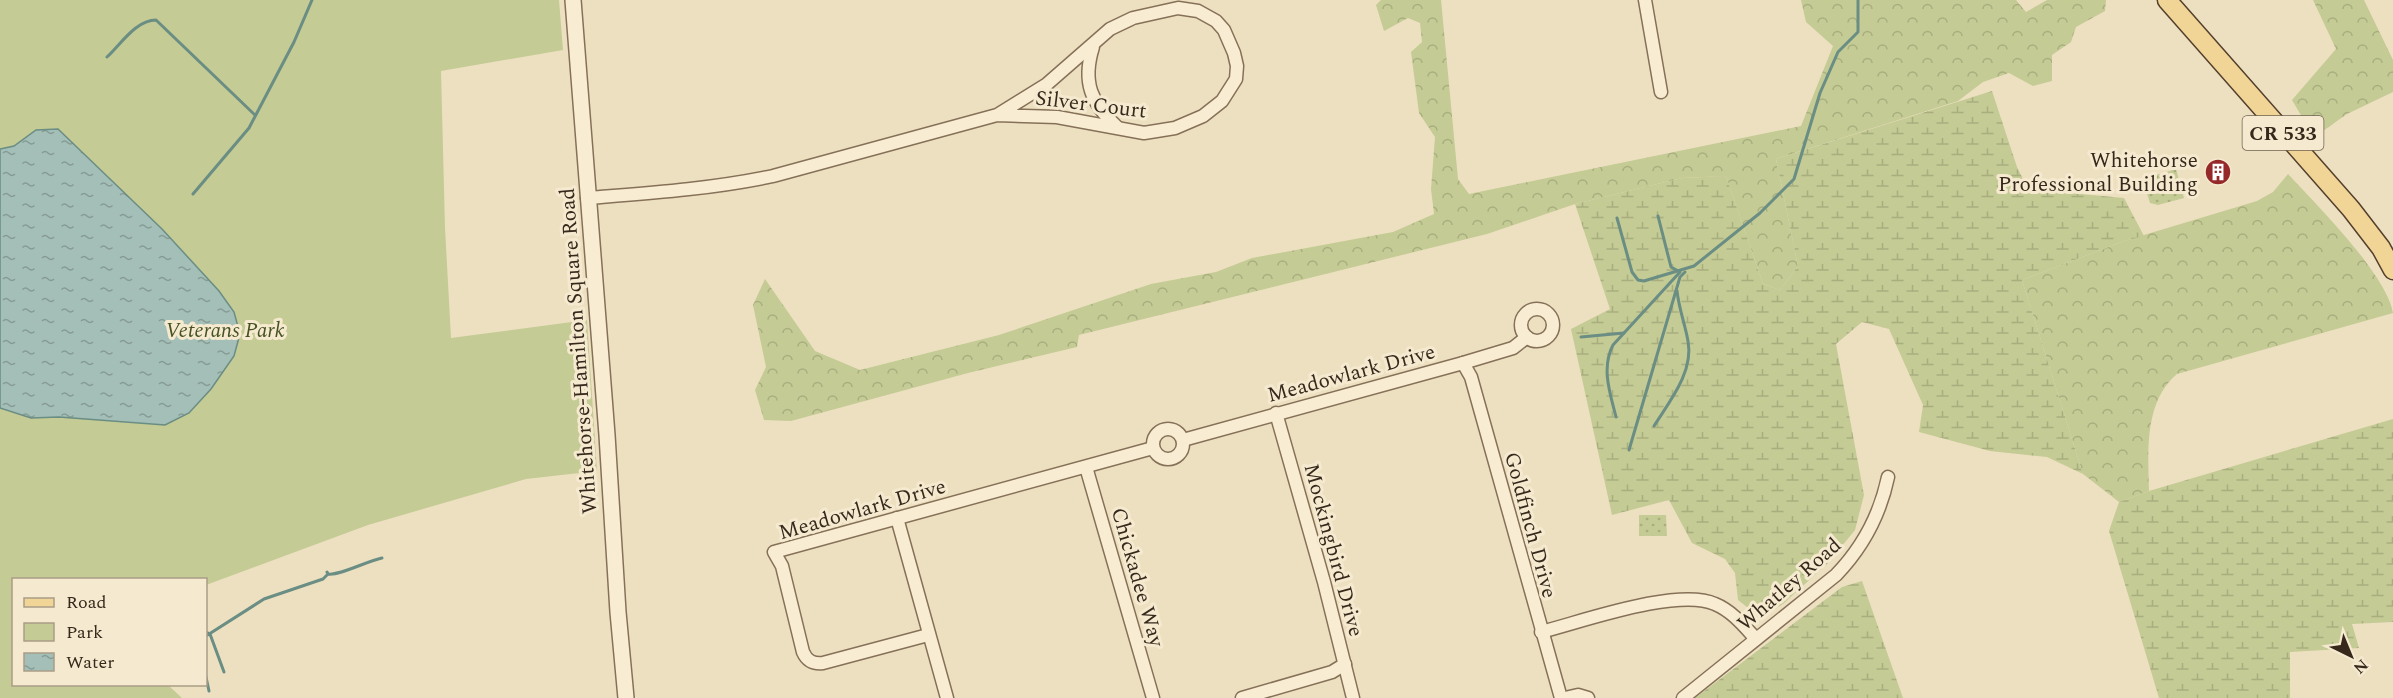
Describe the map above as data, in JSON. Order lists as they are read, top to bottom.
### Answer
{
  "streets": {
    "main road": ["CR 533"],
    "street": [
      "Silver Court",
      "Whitehorse-Hamilton Square Road",
      "Meadowlark Drive",
      "Goldfinch Drive",
      "Mockingbird Drive",
      "Chickadee Way",
      "Whatley Road"
    ]
  },
  "crossings": [
    ["Silver Court", "Whitehorse-Hamilton Square Road"],
    ["Meadowlark Drive", "Goldfinch Drive"],
    ["Meadowlark Drive", "Mockingbird Drive"],
    ["Meadowlark Drive", "Chickadee Way"]
  ],
  "parks": ["Veterans Park"],
  "places": {
    "building": ["Whitehorse Professional Building"]
  },
  "legend": ["Road", "Park", "Water"],
  "north": "bottom right"
}
